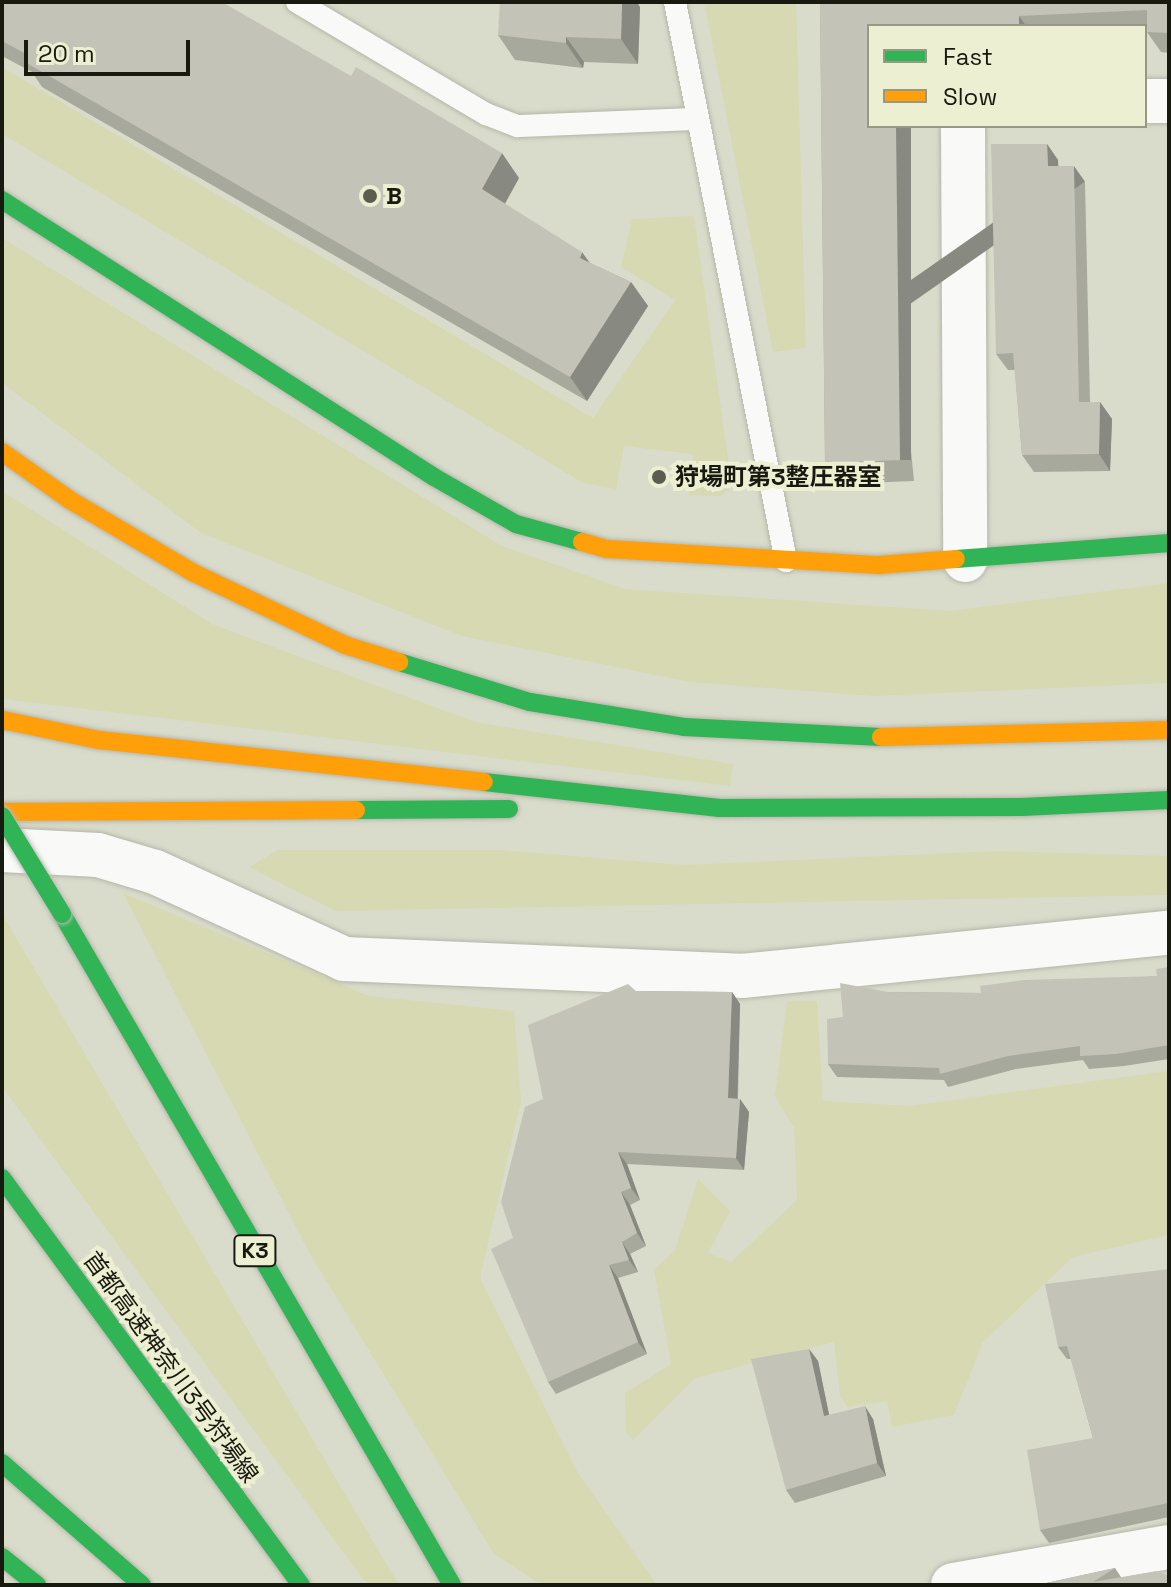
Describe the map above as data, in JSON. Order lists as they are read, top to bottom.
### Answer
{
  "streets": {
    "main road": ["K3", "首都高速神奈川3号狩場線"]
  },
  "places": ["B", "狩場町第3整圧器室"],
  "legend": ["Fast", "Slow"],
  "scale_bar": "20 m"
}
